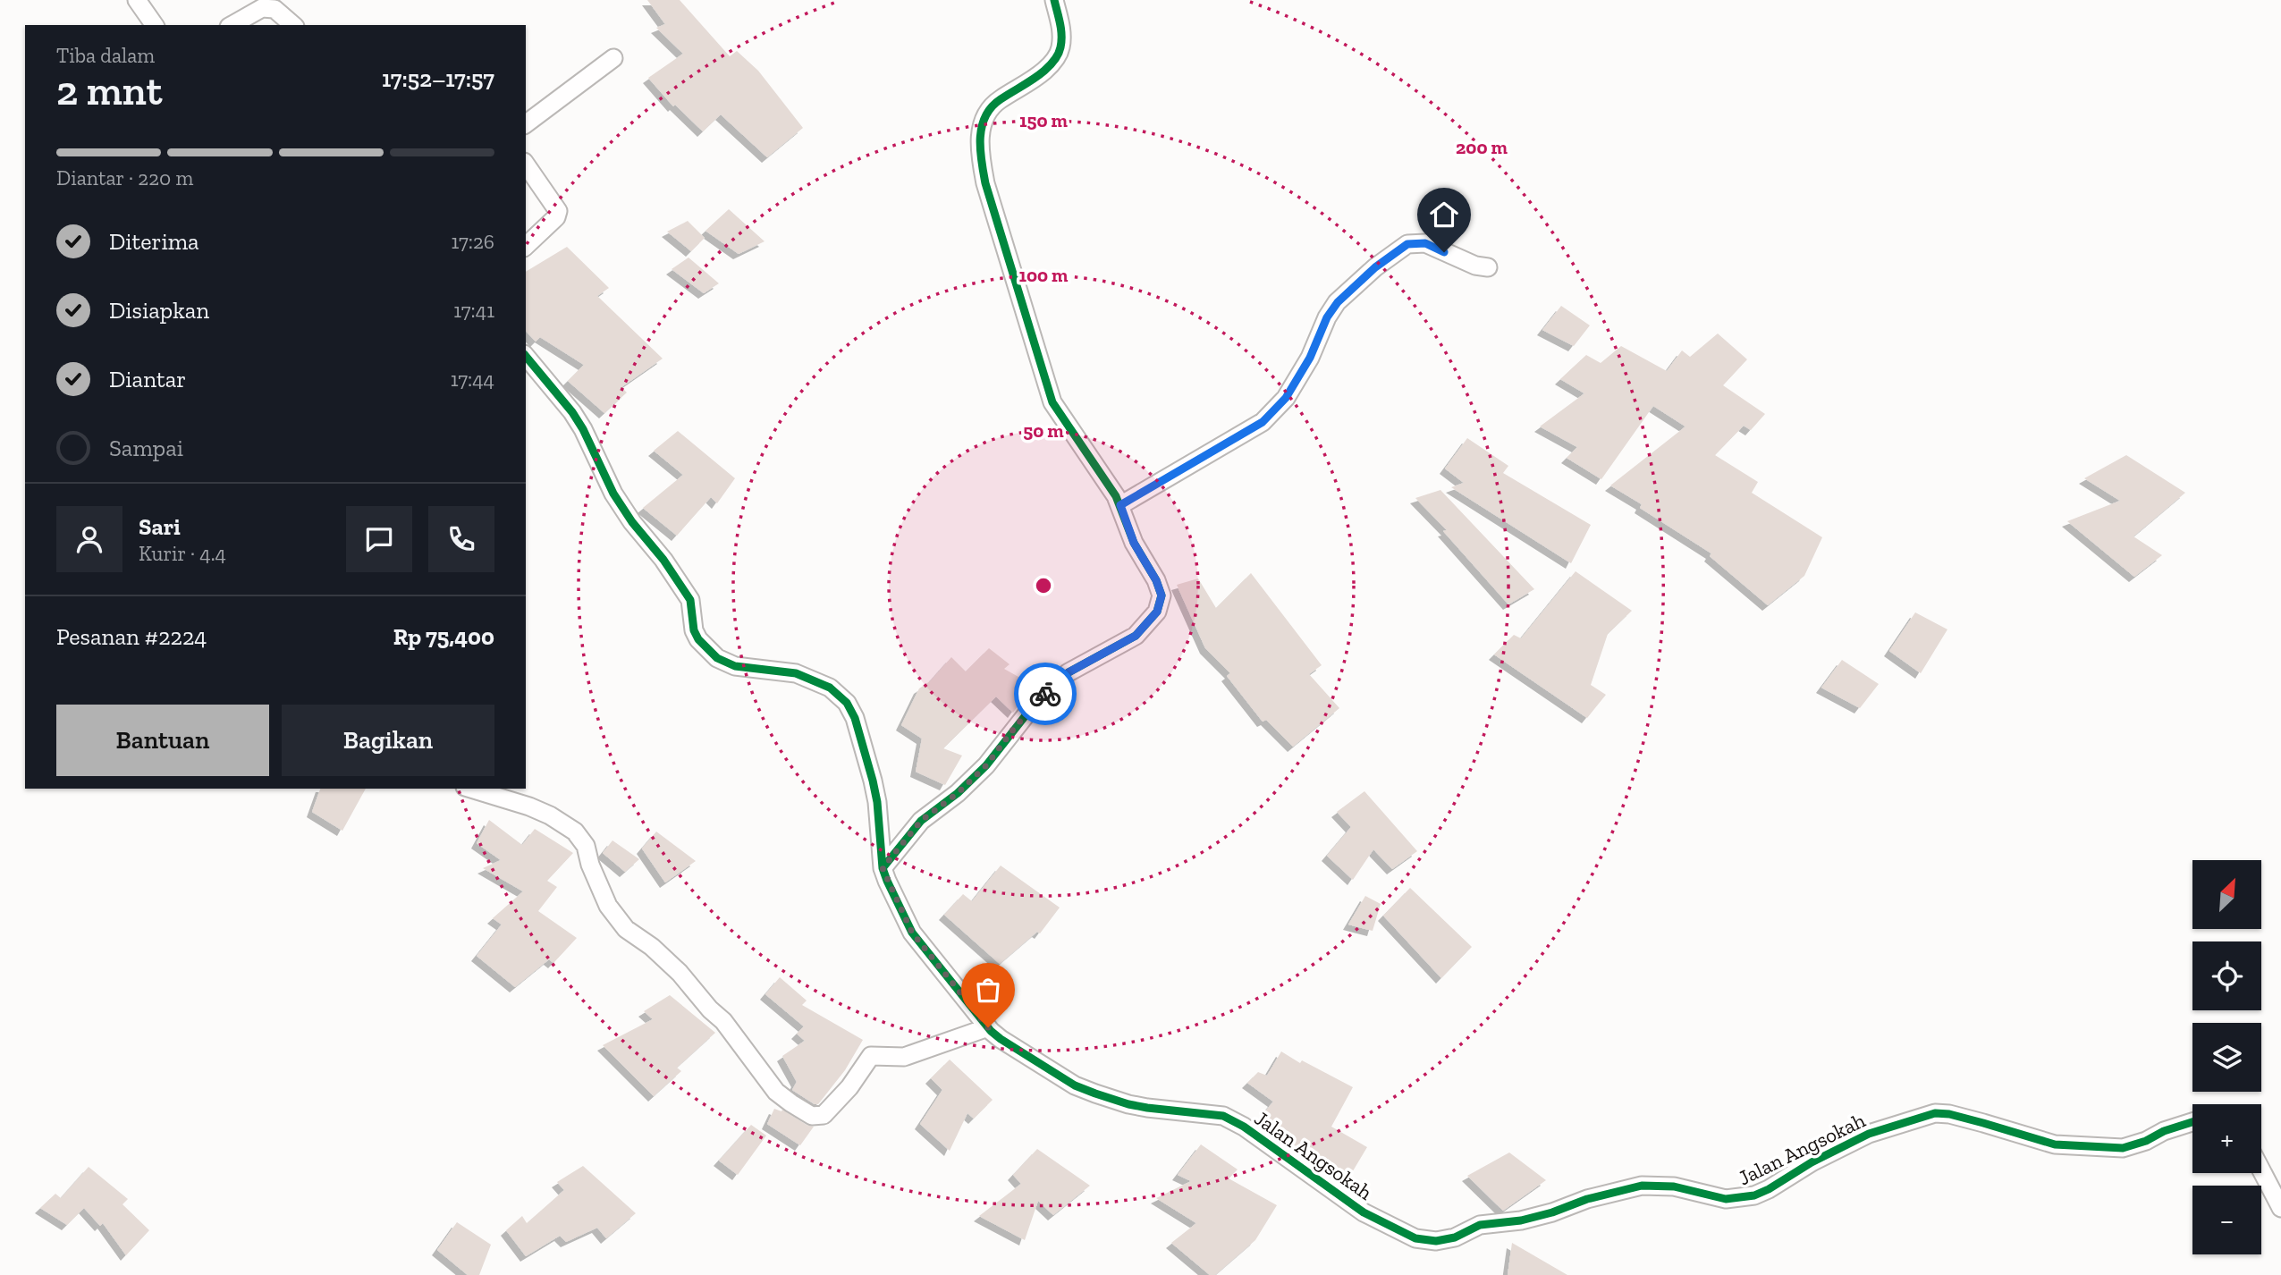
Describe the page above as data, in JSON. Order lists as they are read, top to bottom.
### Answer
{
  "streets": {
    "street": ["Jalan Angsokah"]
  },
  "north": "top right",
  "page": {
    "heading": ["2 mnt", "Tiba dalam", "17:52–17:57"],
    "panel": [
      "Sari",
      "Kurir · 4.4",
      "Pesanan #2224",
      "Rp 75,400"
    ],
    "bar": "Diantar · 220 m",
    "list": [
      ["Diterima", "17:26"],
      ["Disiapkan", "17:41"],
      ["Diantar", "17:44"],
      "Sampai"
    ],
    "buttons": ["Bantuan", "Bagikan"],
    "map_buttons": ["+", "−"]
  },
  "rings": [
    "150 m",
    "200 m",
    "100 m",
    "50 m"
  ]
}
